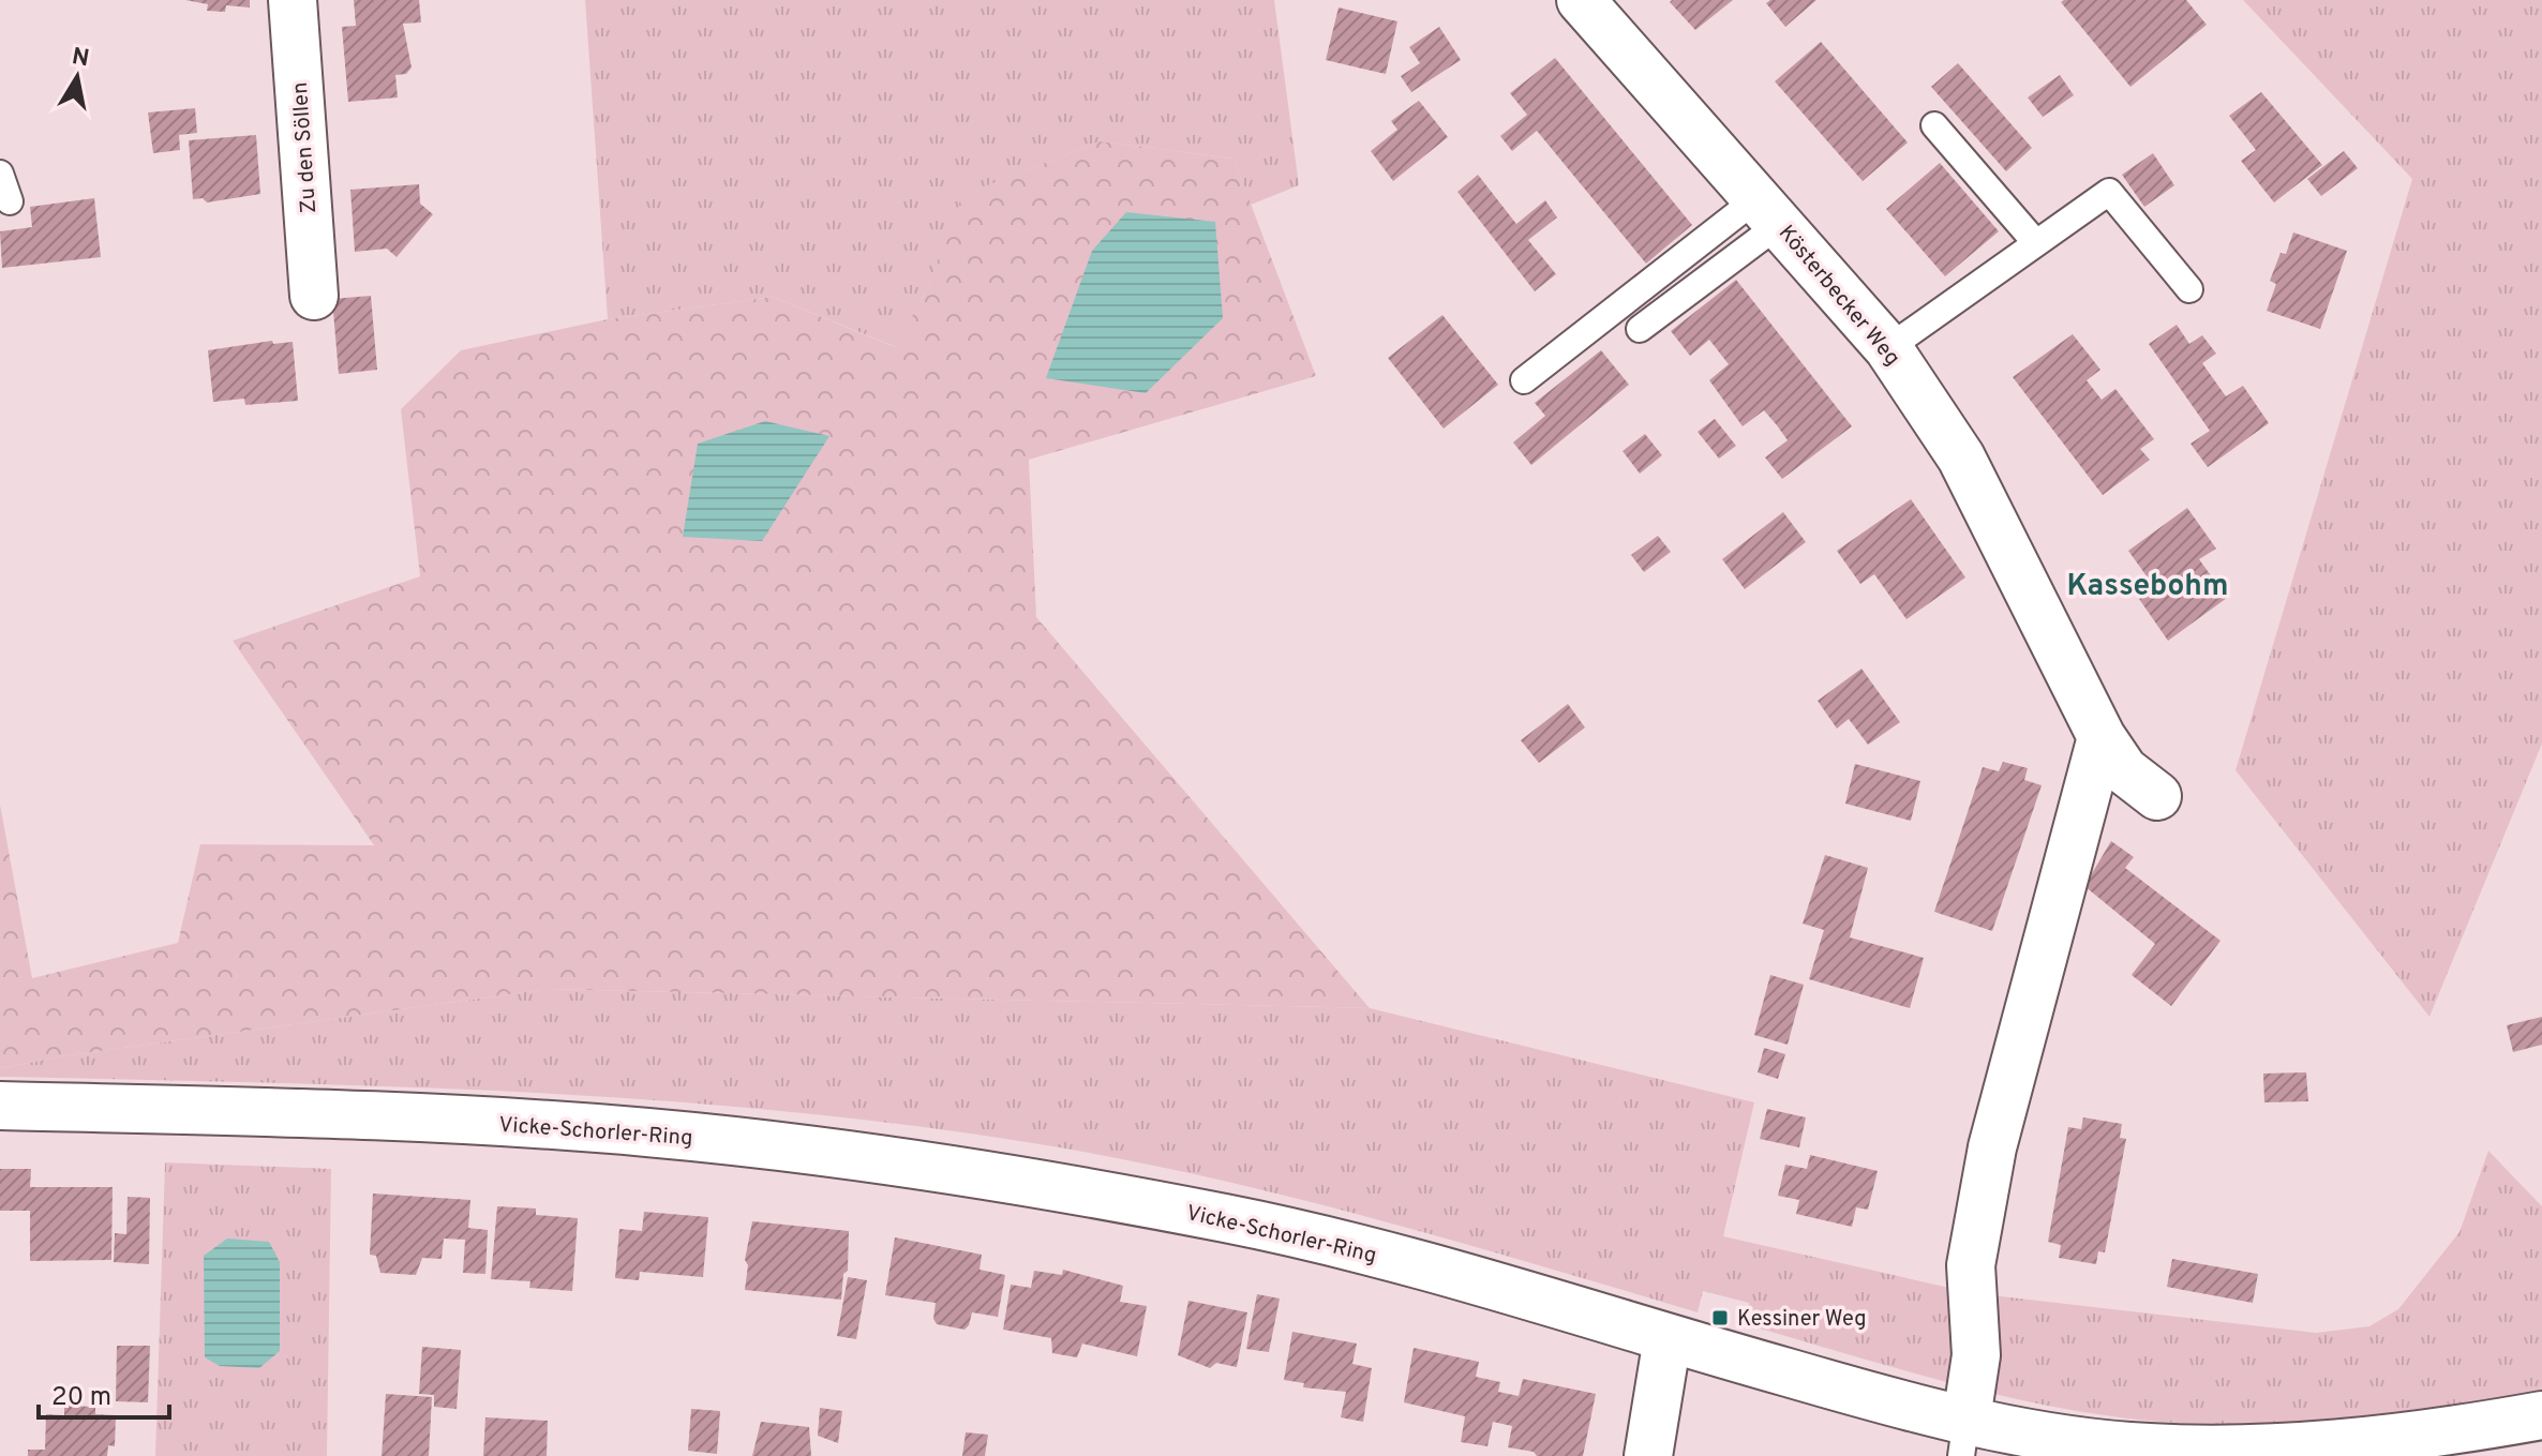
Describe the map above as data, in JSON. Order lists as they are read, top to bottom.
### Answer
{
  "streets": {
    "street": ["Zu den Söllen", "Kösterbecker Weg", "Vicke-Schorler-Ring"]
  },
  "districts": ["Kassebohm"],
  "places": {
    "transit": ["Kessiner Weg"]
  },
  "scale_bar": "20 m",
  "north": "top"
}
